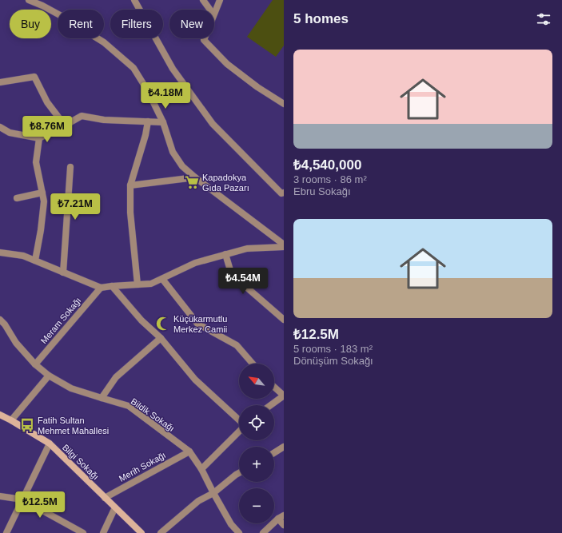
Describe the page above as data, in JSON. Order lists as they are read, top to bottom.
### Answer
{
  "streets": {
    "street": [
      "Meram Sokağı",
      "Bildik Sokağı",
      "Bilgi Sokağı",
      "Merih Sokağı"
    ]
  },
  "crossings": [
    ["Meram Sokağı", "Bildik Sokağı"],
    ["Bildik Sokağı", "Merih Sokağı"],
    ["Bilgi Sokağı", "Merih Sokağı"]
  ],
  "places": {
    "supermarket": ["Kapadokya Gıda Pazarı"],
    "mosque": ["Küçükarmutlu Merkez Camii"],
    "bus stop": ["Fatih Sultan Mehmet Mahallesi"]
  },
  "north": "top left",
  "page": {
    "heading": "5 homes",
    "chip": [
      "Buy",
      "Rent",
      "Filters",
      "New"
    ],
    "list": [
      {
        "name": "₺4,540,000",
        "note": "3 rooms · 86 m² · Ebru Sokağı"
      },
      {
        "name": "₺12.5M",
        "note": "5 rooms · 183 m² · Dönüşüm Sokağı"
      }
    ],
    "price": [
      "₺4.18M",
      "₺8.76M",
      "₺7.21M",
      "₺4.54M",
      "₺12.5M"
    ],
    "map_buttons": ["+", "−"]
  }
}
